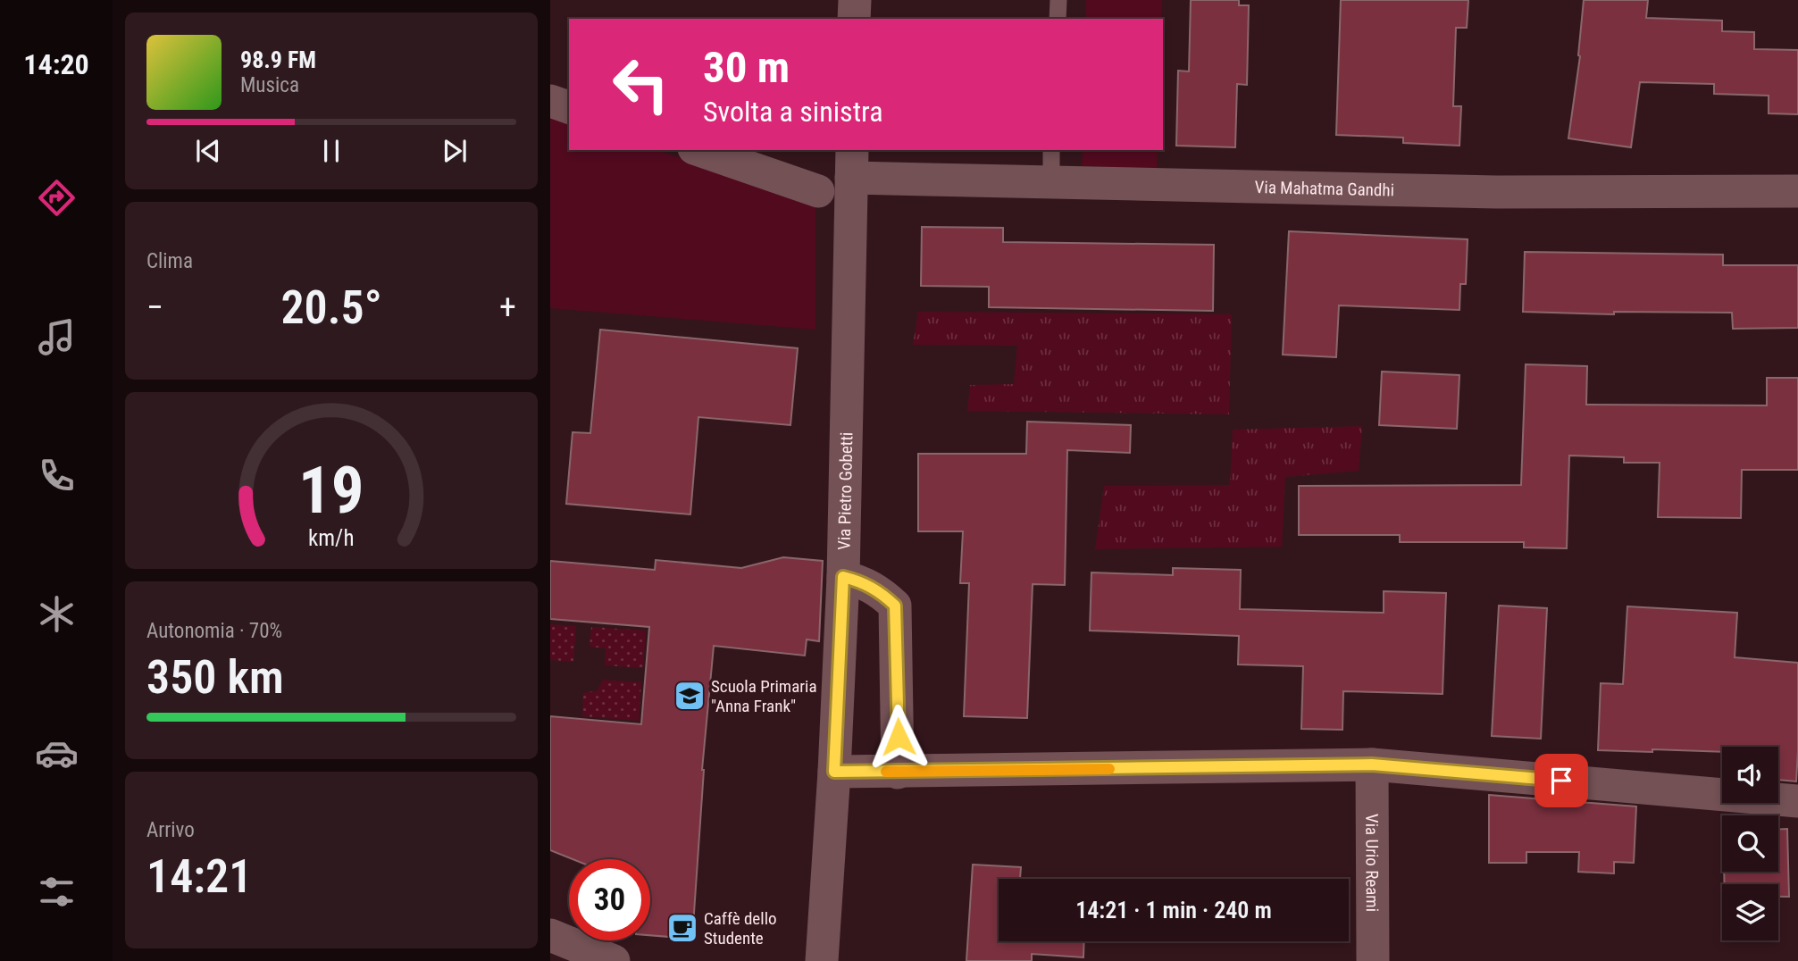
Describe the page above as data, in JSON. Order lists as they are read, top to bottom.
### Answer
{
  "streets": {
    "street": ["Via Mahatma Gandhi", "Via Pietro Gobetti", "Via Urio Reami"]
  },
  "crossings": [
    ["Via Mahatma Gandhi", "Via Pietro Gobetti"]
  ],
  "places": {
    "school or university": ["Scuola Primaria \"Anna Frank\""],
    "cafe": ["Caffè dello Studente"]
  },
  "page": {
    "tabs": "14:20",
    "turn": ["30 m", "Svolta a sinistra"],
    "song": ["98.9 FM", "Musica"],
    "tile": [
      "Clima",
      ["Autonomia · 70%", "350 km"],
      ["Arrivo", "14:21"]
    ],
    "heat": ["−", "20.5°", "+"],
    "limit": "30",
    "trip": "14:21 · 1 min · 240 m",
    "gauge": ["19", "km/h"]
  }
}
